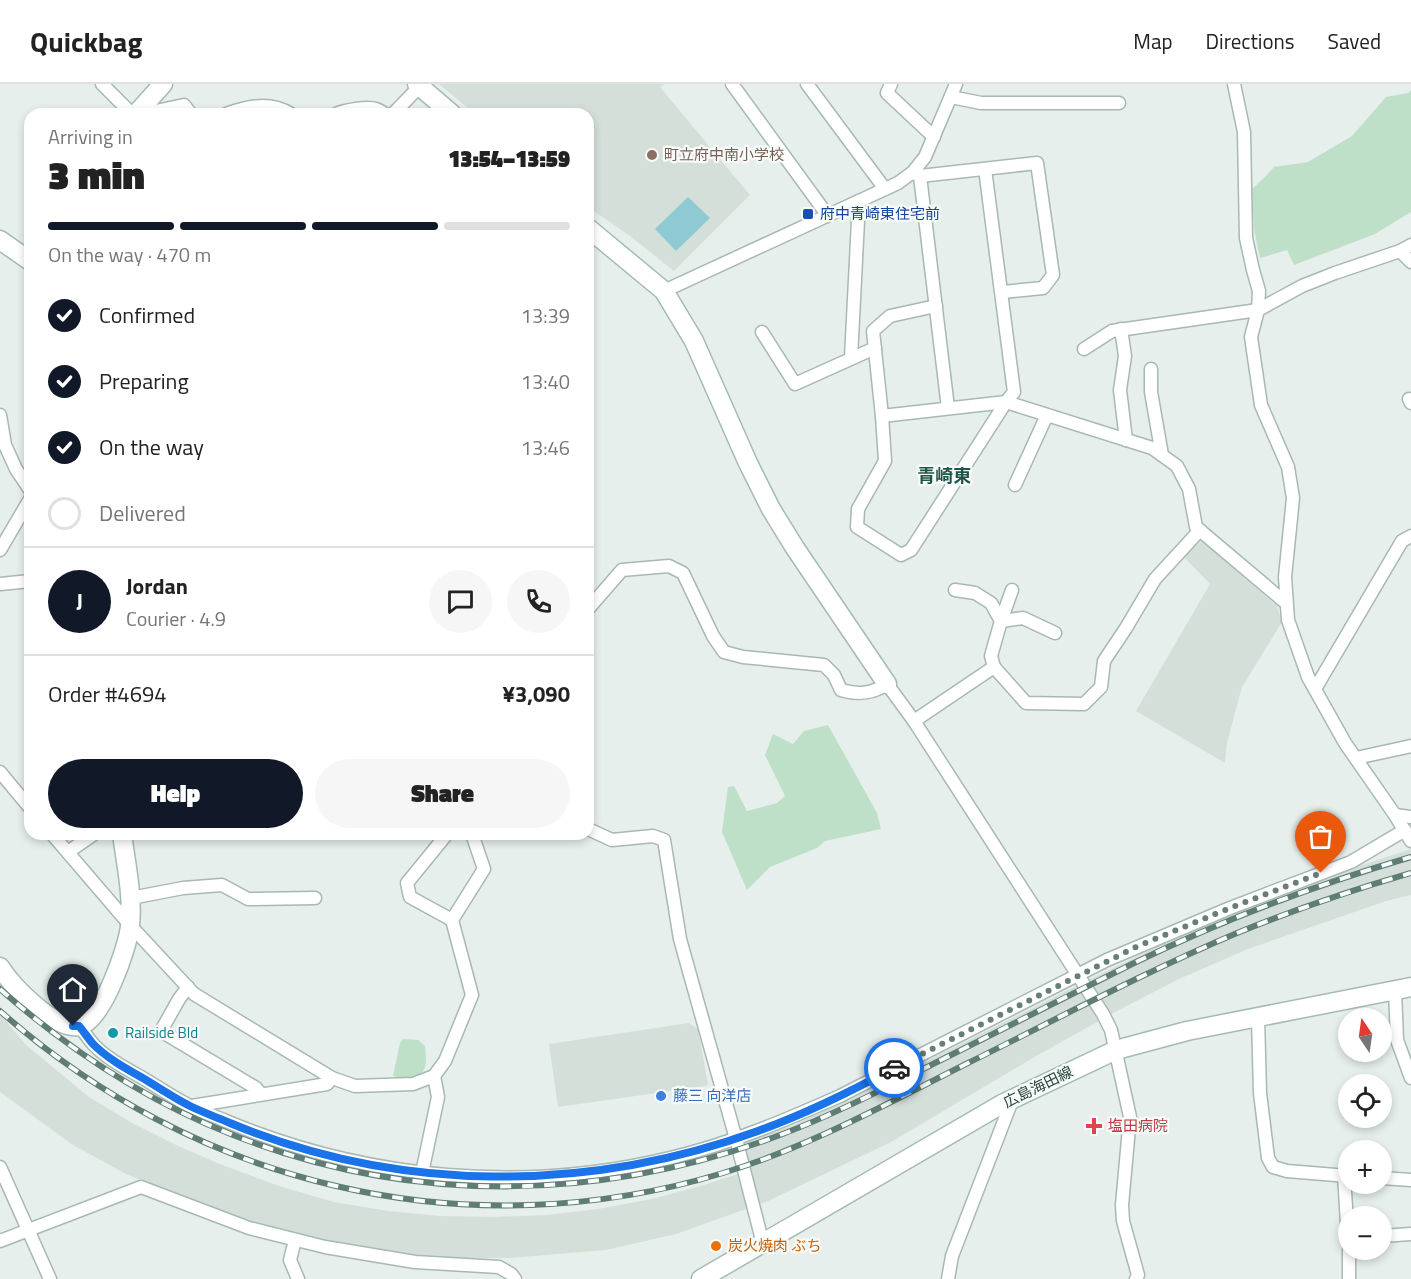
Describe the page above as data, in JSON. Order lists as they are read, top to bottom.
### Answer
{
  "streets": {
    "main road": ["広島海田線"]
  },
  "districts": ["青崎東"],
  "places": {
    "other": [
      "町立府中南小学校",
      "Railside Bld",
      "藤三 向洋店",
      "炭火焼肉 ぶち"
    ],
    "transit": ["府中青崎東住宅前"],
    "health": ["塩田病院"]
  },
  "north": "top",
  "page": {
    "header": "Quickbag",
    "nav": ["Map", "Directions", "Saved"],
    "heading": ["3 min", "Arriving in", "13:54–13:59"],
    "panel": [
      "Jordan",
      "Courier · 4.9",
      "Order #4694",
      "¥3,090"
    ],
    "bar": "On the way · 470 m",
    "list": [
      ["Confirmed", "13:39"],
      ["Preparing", "13:40"],
      ["On the way", "13:46"],
      "Delivered"
    ],
    "round": "J",
    "buttons": ["Help", "Share"],
    "map_buttons": ["+", "−"]
  }
}
